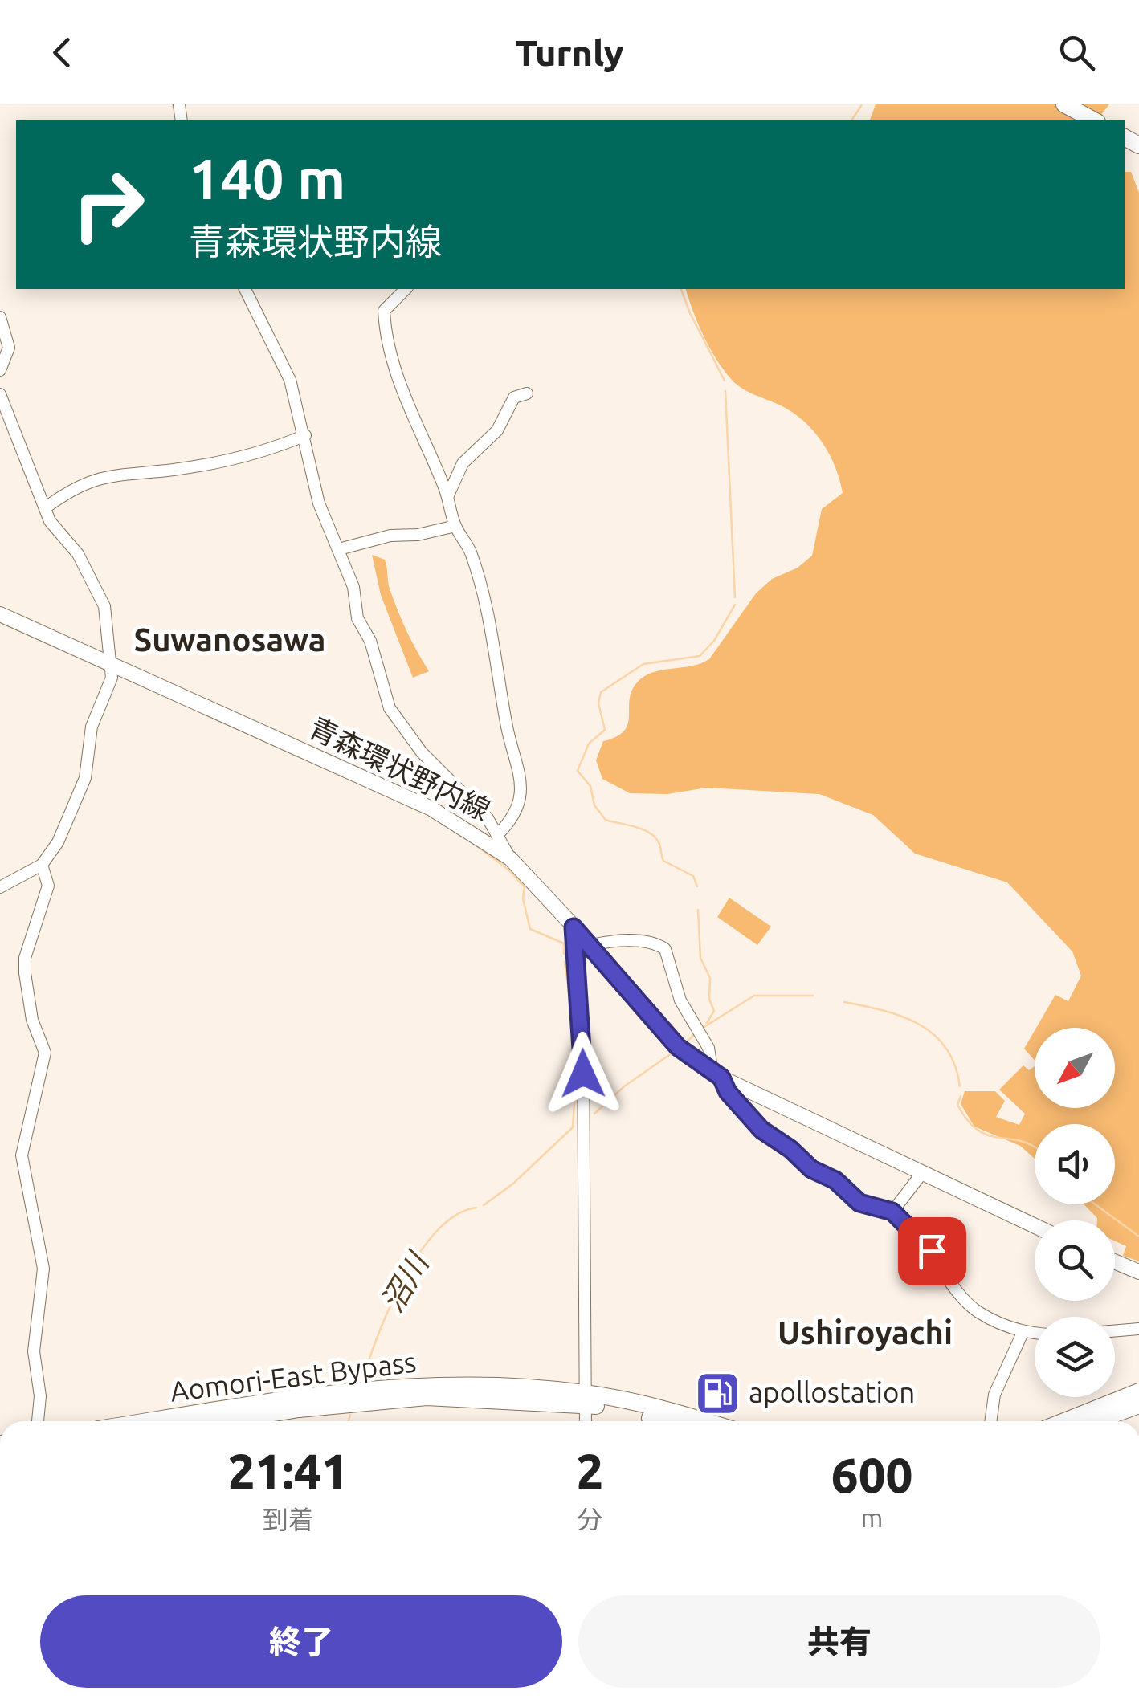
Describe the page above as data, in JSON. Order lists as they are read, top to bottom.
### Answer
{
  "streets": {
    "highway": ["Aomori-East Bypass"],
    "main road": ["青森環状野内線"]
  },
  "districts": ["Suwanosawa", "Ushiroyachi"],
  "water": ["沼川"],
  "places": {
    "fuel station": ["apollostation"]
  },
  "north": "bottom left",
  "page": {
    "header": "Turnly",
    "turn": ["140 m", "青森環状野内線"],
    "eta": [
      "21:41",
      "到着",
      "2",
      "分",
      "600",
      "m"
    ],
    "buttons": ["終了", "共有"]
  }
}
